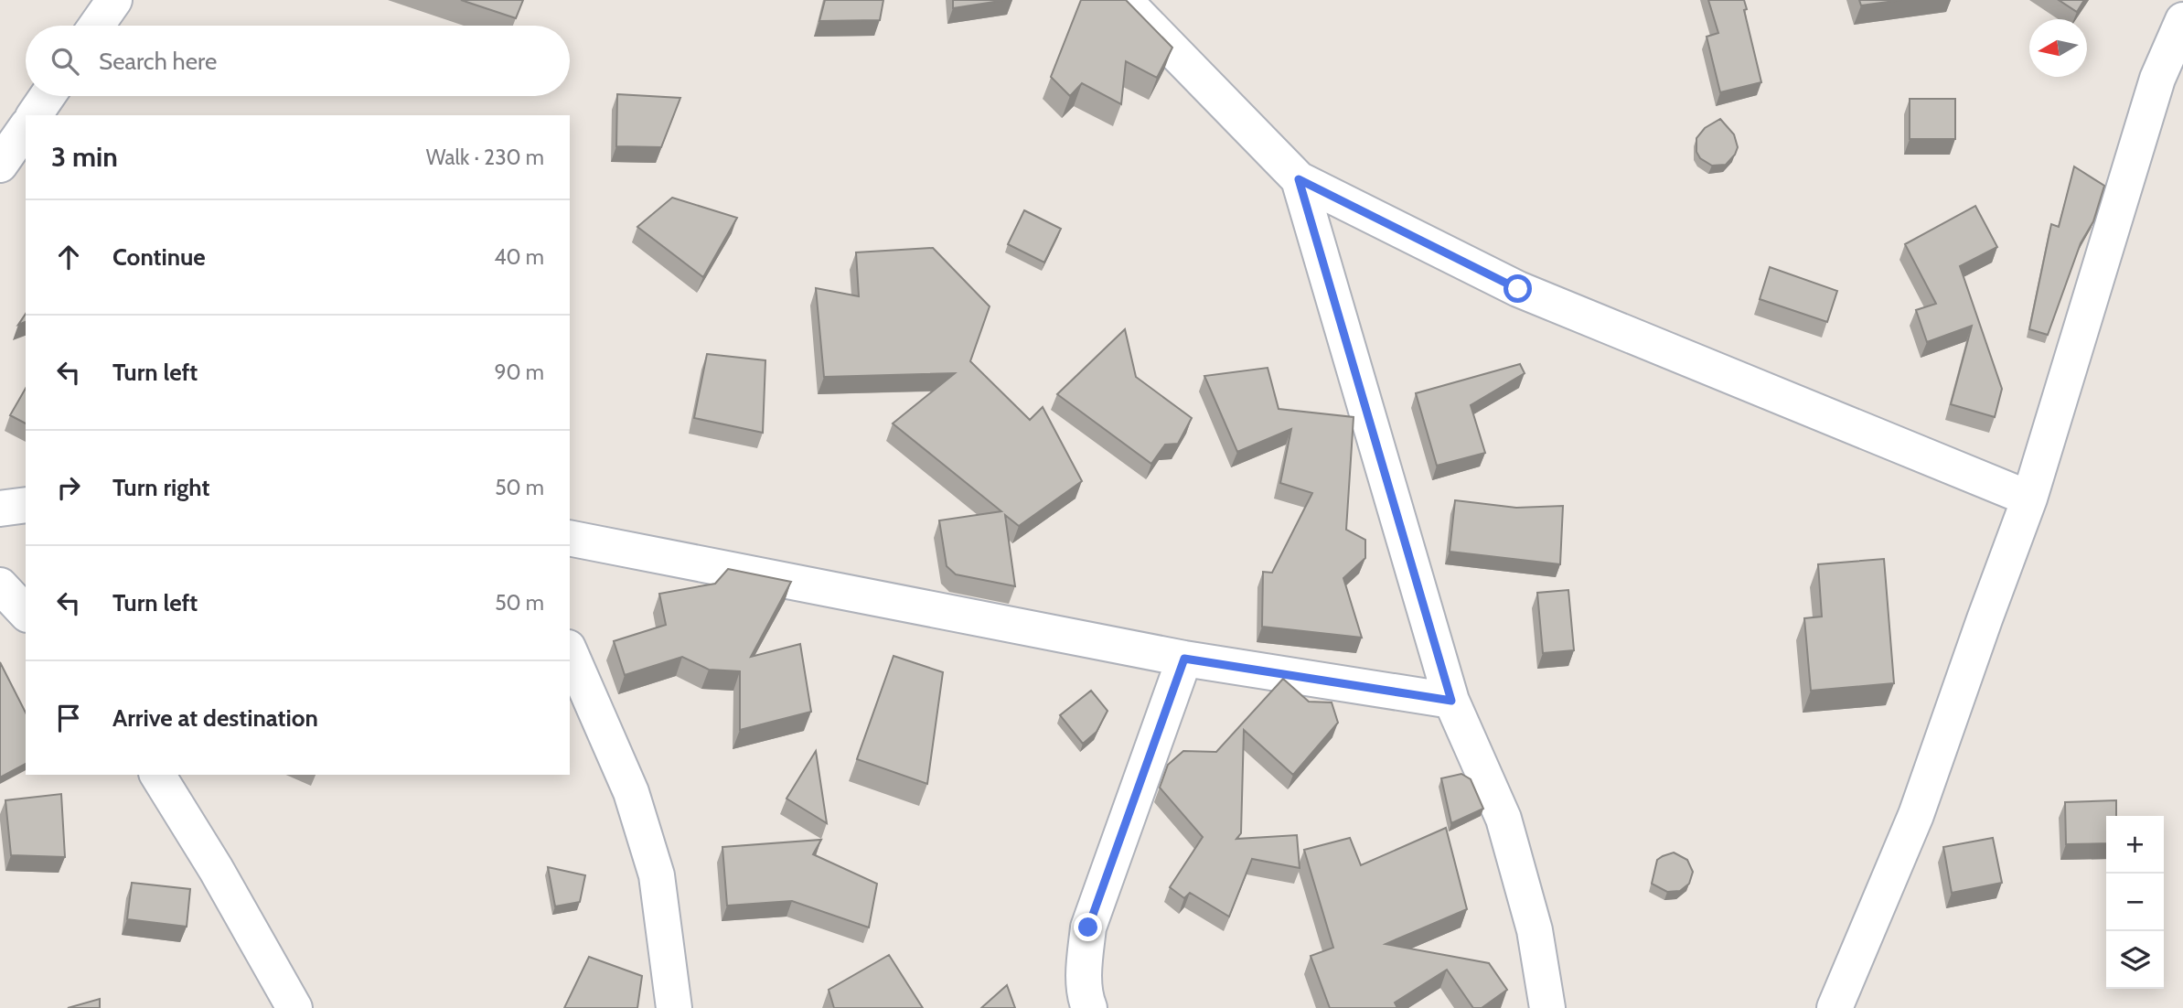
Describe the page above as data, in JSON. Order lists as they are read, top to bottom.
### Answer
{
  "north": "left",
  "page": {
    "search": "Search here",
    "heading": ["3 min", "Walk · 230 m"],
    "list": [
      ["Continue", "40 m"],
      ["Turn left", "90 m"],
      ["Turn right", "50 m"],
      ["Turn left", "50 m"],
      "Arrive at destination"
    ],
    "map_buttons": ["+", "−"]
  }
}
